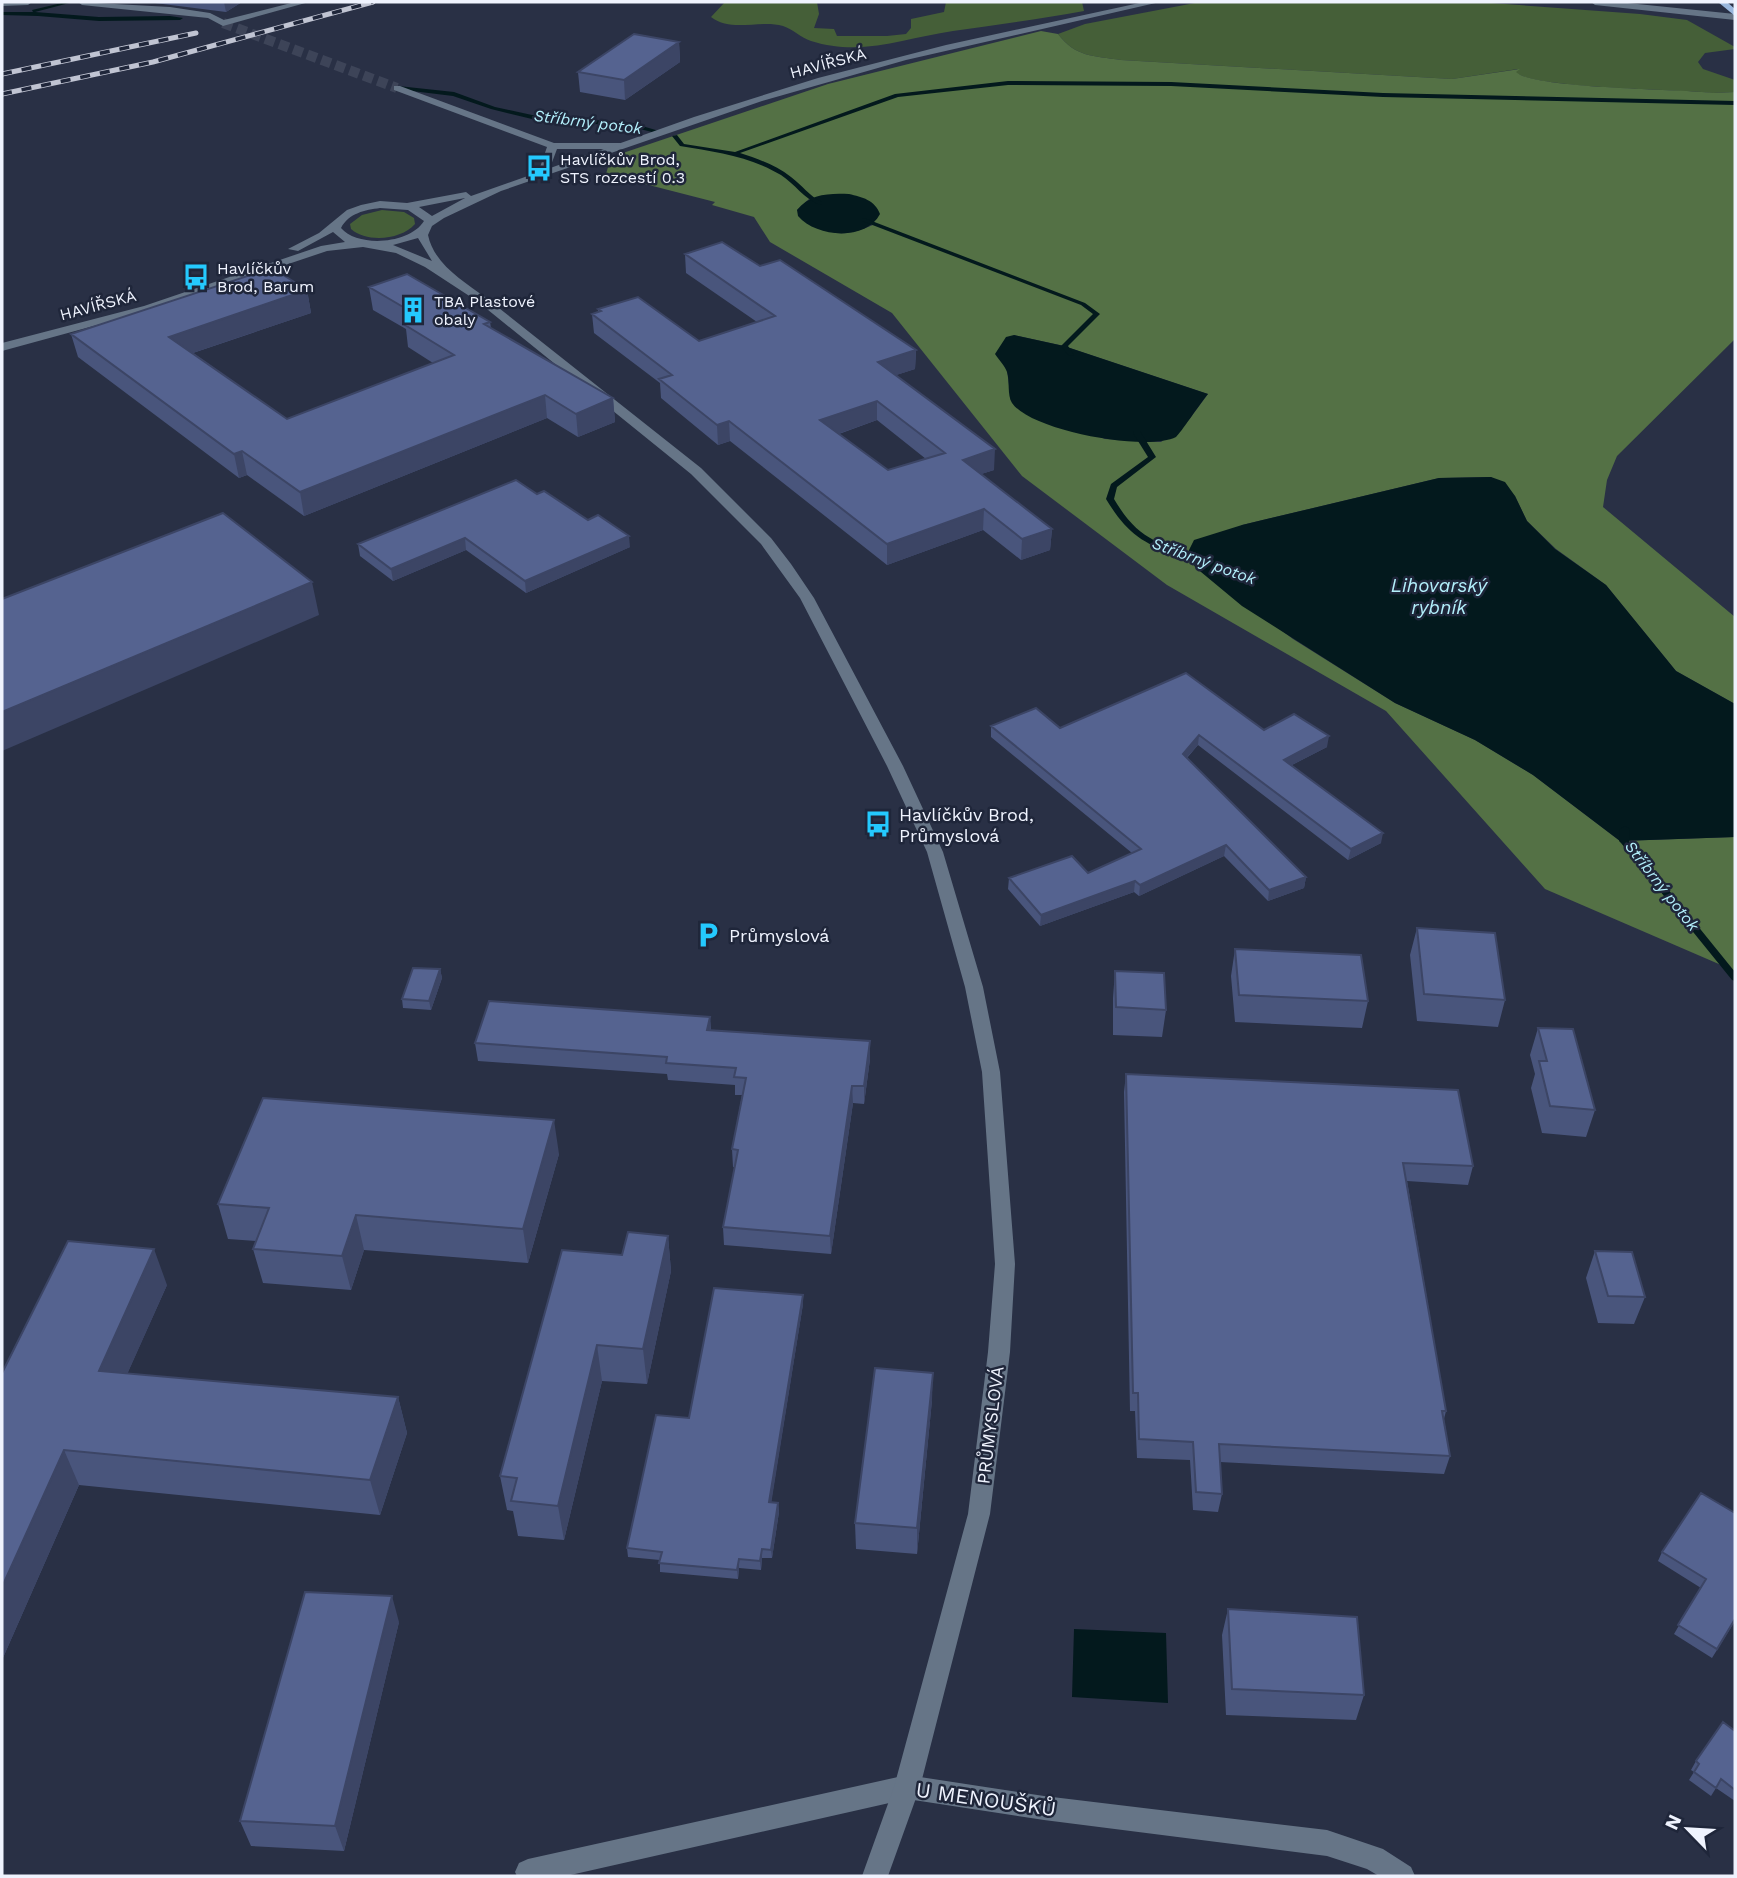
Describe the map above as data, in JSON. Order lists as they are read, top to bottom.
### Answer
{
  "streets": {
    "street": ["HAVÍŘSKÁ", "PRŮMYSLOVÁ", "U MENOUŠKŮ"]
  },
  "crossings": [
    ["HAVÍŘSKÁ", "PRŮMYSLOVÁ"],
    ["PRŮMYSLOVÁ", "U MENOUŠKŮ"]
  ],
  "water": ["Stříbrný potok", "Lihovarský rybník"],
  "places": {
    "bus stop": ["Havlíčkův Brod, STS rozcestí 0.3", "Havlíčkův Brod, Barum", "Havlíčkův Brod, Průmyslová"],
    "building": ["TBA Plastové obaly"],
    "parking": ["Průmyslová"]
  },
  "north": "top left"
}
